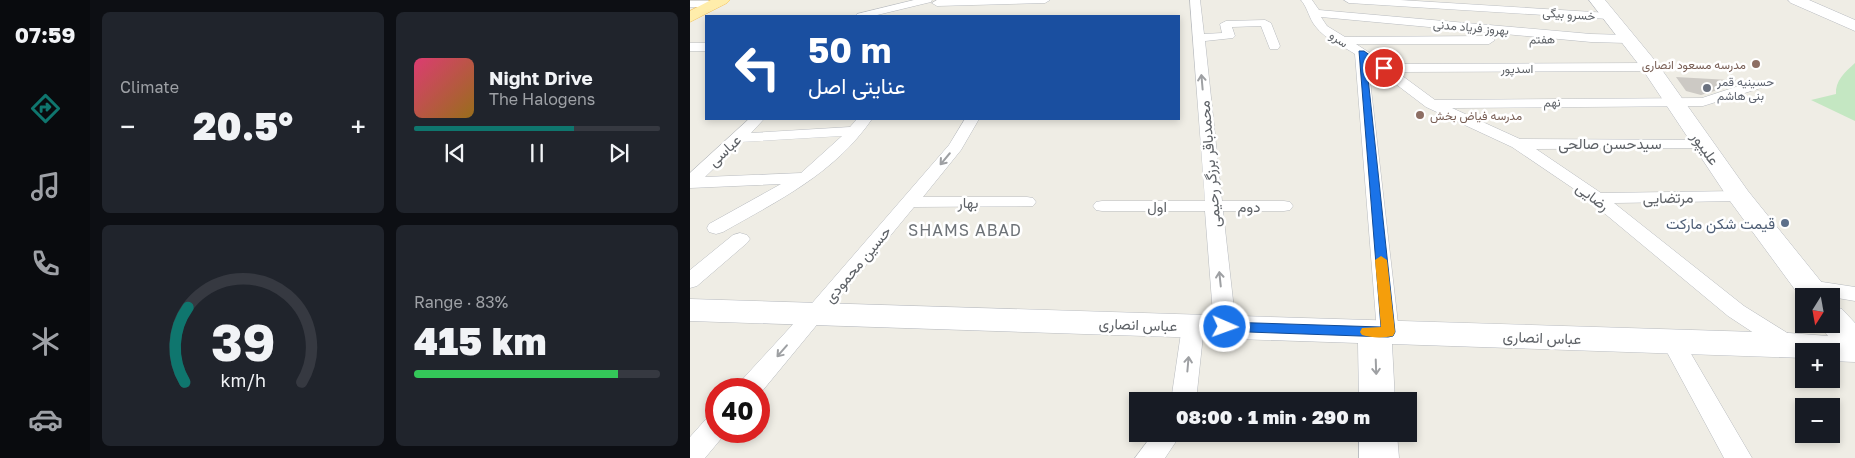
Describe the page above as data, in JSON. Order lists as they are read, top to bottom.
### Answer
{
  "streets": {
    "street": [
      "خسرو بیگی",
      "بهروز فریاد مدنی",
      "سرو",
      "هفتم",
      "اسدپور",
      "نهم",
      "سیدحسن صالحی",
      "علیپور",
      "عباسی",
      "محمدباقر برزگر رحیمی",
      "رضایی",
      "مرتضایی",
      "بهار",
      "اول",
      "دوم",
      "حسین محمودی",
      "عباس انصاری"
    ]
  },
  "crossings": [
    ["خسرو بیگی", "علیپور"],
    ["بهروز فریاد مدنی", "سرو"],
    ["بهروز فریاد مدنی", "هفتم"],
    ["بهروز فریاد مدنی", "علیپور"],
    ["سرو", "هفتم"],
    ["سرو", "اسدپور"],
    ["سرو", "رضایی"],
    ["اسدپور", "علیپور"],
    ["اسدپور", "رضایی"],
    ["نهم", "علیپور"],
    ["نهم", "رضایی"],
    ["سیدحسن صالحی", "علیپور"],
    ["سیدحسن صالحی", "رضایی"],
    ["علیپور", "مرتضایی"],
    ["محمدباقر برزگر رحیمی", "اول"],
    ["محمدباقر برزگر رحیمی", "دوم"],
    ["محمدباقر برزگر رحیمی", "عباس انصاری"],
    ["رضایی", "مرتضایی"],
    ["رضایی", "عباس انصاری"],
    ["بهار", "حسین محمودی"],
    ["اول", "دوم"],
    ["حسین محمودی", "عباس انصاری"]
  ],
  "districts": ["SHAMS ABAD"],
  "places": [
    "مدرسه مسعود انصاری",
    "حسینیه قمر بنی هاشم",
    "مدرسه فیاض بخش",
    "قیمت شکن مارکت"
  ],
  "north": "bottom",
  "page": {
    "tabs": "07:59",
    "tile": [
      "Climate",
      ["Range · 83%", "415 km"]
    ],
    "turn": ["50 m", "عنایتی اصل"],
    "song": ["Night Drive", "The Halogens"],
    "heat": ["−", "20.5°", "+"],
    "map_buttons": ["+", "−"],
    "limit": "40",
    "trip": "08:00 · 1 min · 290 m",
    "gauge": ["39", "km/h"]
  }
}
